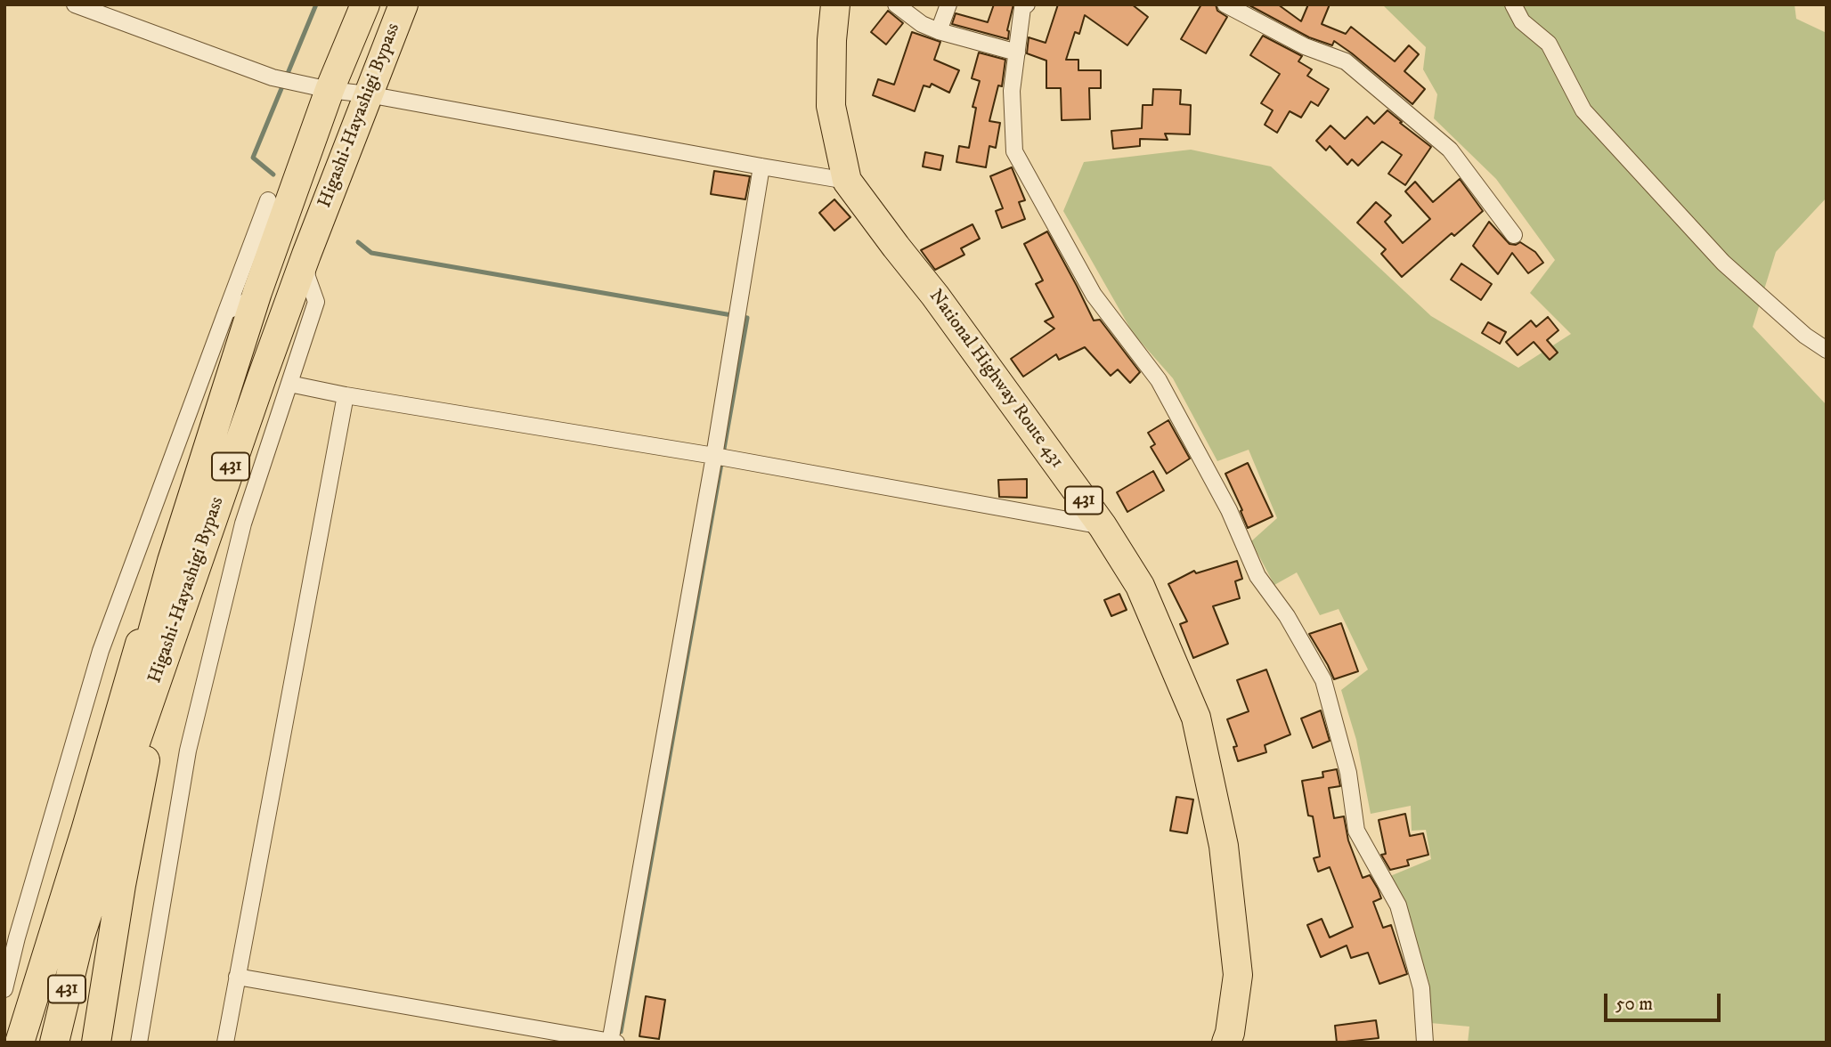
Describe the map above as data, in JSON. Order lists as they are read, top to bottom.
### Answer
{
  "streets": {
    "highway": ["Higashi-Hayashigi Bypass", "National Highway Route 431", "431"]
  },
  "scale_bar": "50 m"
}
